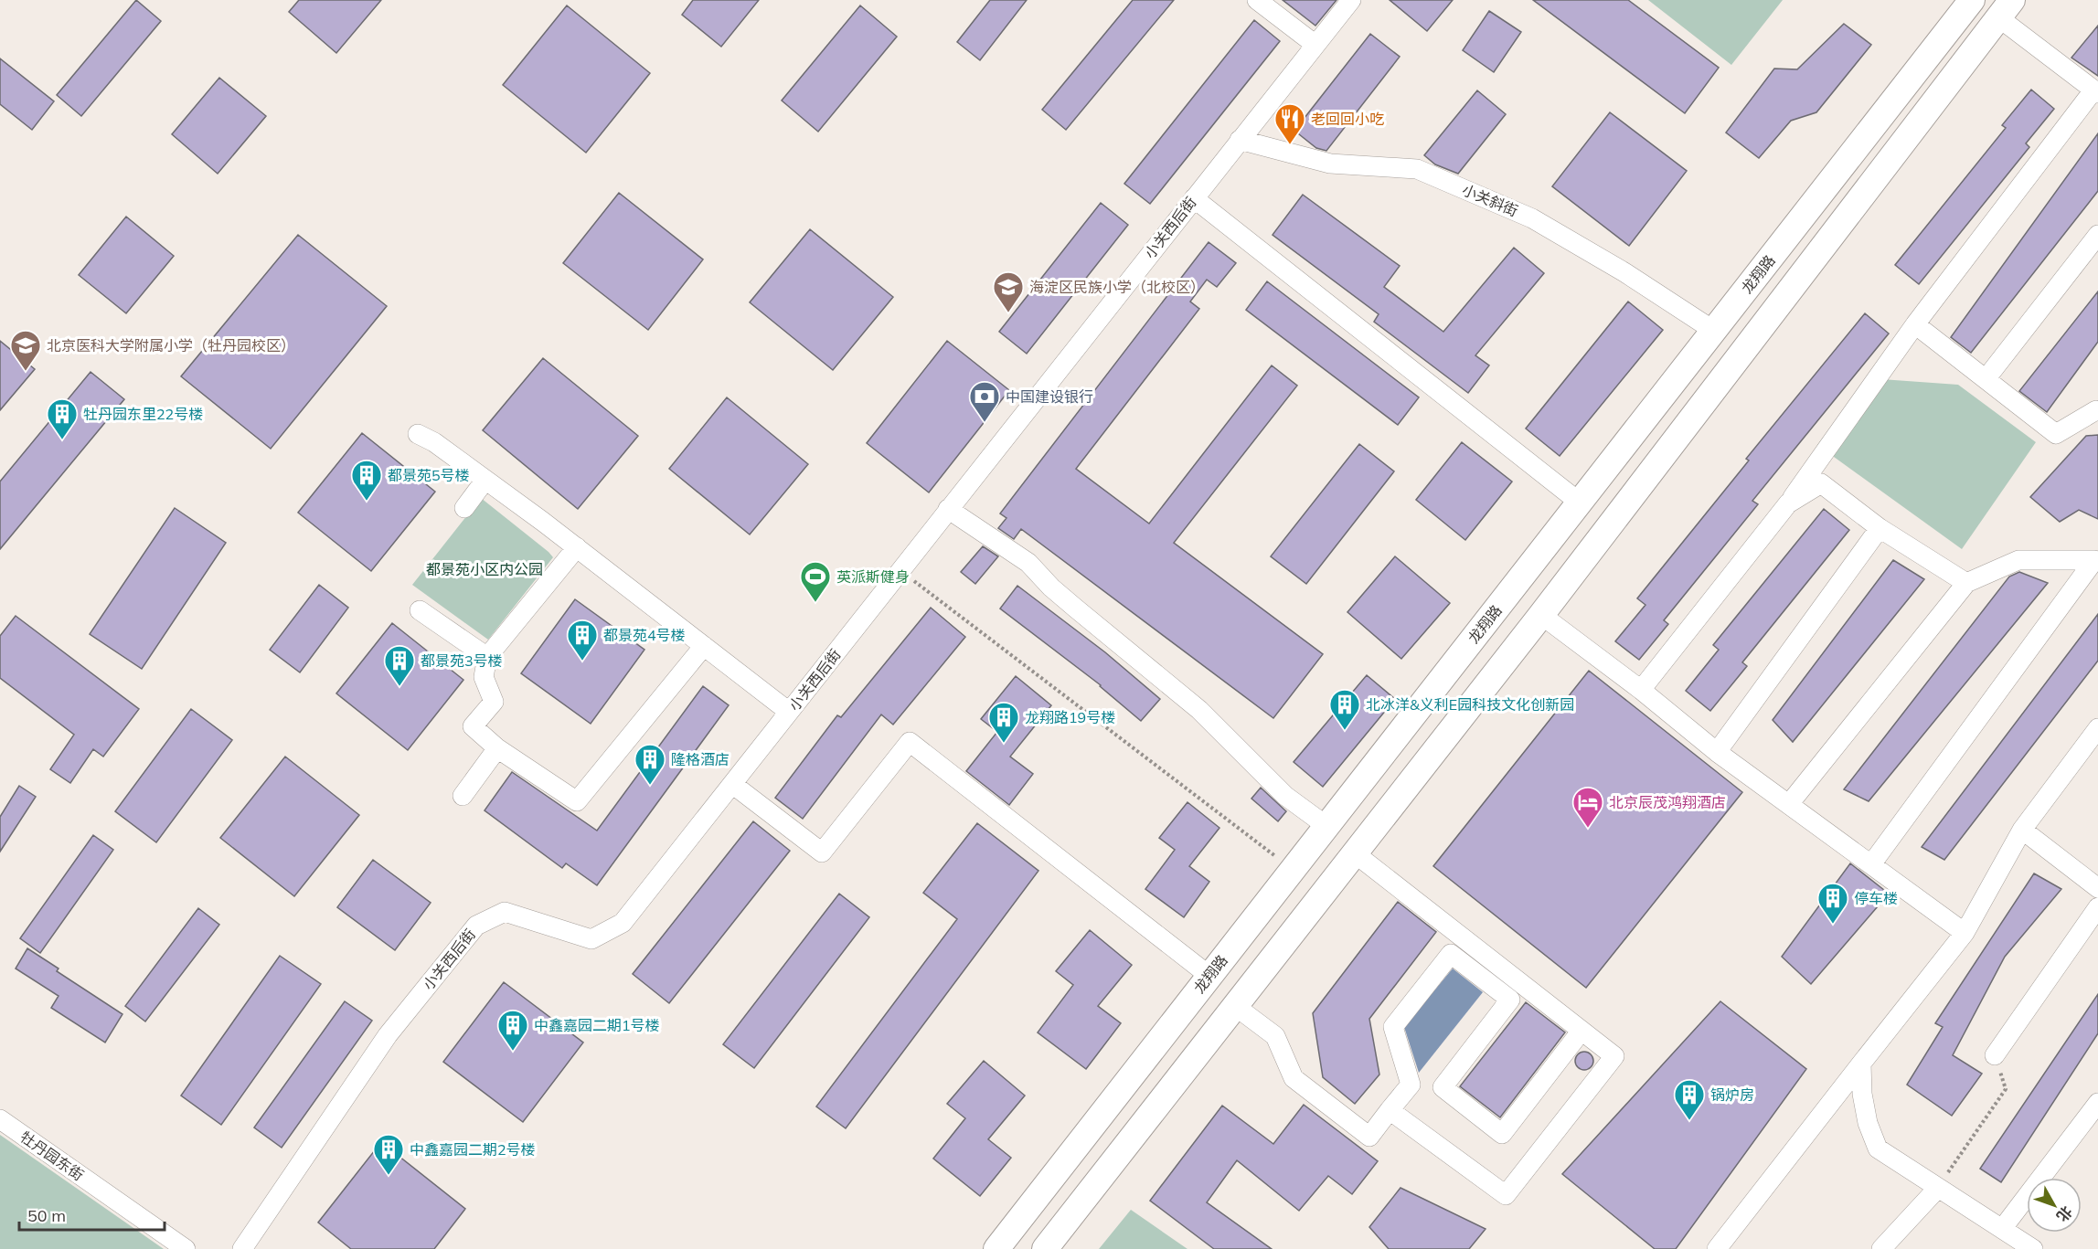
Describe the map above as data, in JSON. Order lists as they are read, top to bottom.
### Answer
{
  "streets": {
    "street": [
      "小关斜街",
      "小关西后街",
      "龙翔路",
      "牡丹园东街"
    ]
  },
  "crossings": [
    ["小关斜街", "小关西后街"],
    ["小关斜街", "龙翔路"]
  ],
  "parks": ["都景苑小区内公园"],
  "places": {
    "restaurant": ["老回回小吃"],
    "school or university": ["海淀区民族小学（北校区）", "北京医科大学附属小学（牡丹园校区）"],
    "bank": ["中国建设银行"],
    "building": [
      "牡丹园东里22号楼",
      "都景苑5号楼",
      "都景苑4号楼",
      "都景苑3号楼",
      "北冰洋&义利E园科技文化创新园",
      "龙翔路19号楼",
      "隆格酒店",
      "停车楼",
      "中鑫嘉园二期1号楼",
      "锅炉房",
      "中鑫嘉园二期2号楼"
    ],
    "sports": ["英派斯健身"],
    "hotel": ["北京辰茂鸿翔酒店"]
  },
  "scale_bar": "50 m",
  "north": "bottom right"
}
